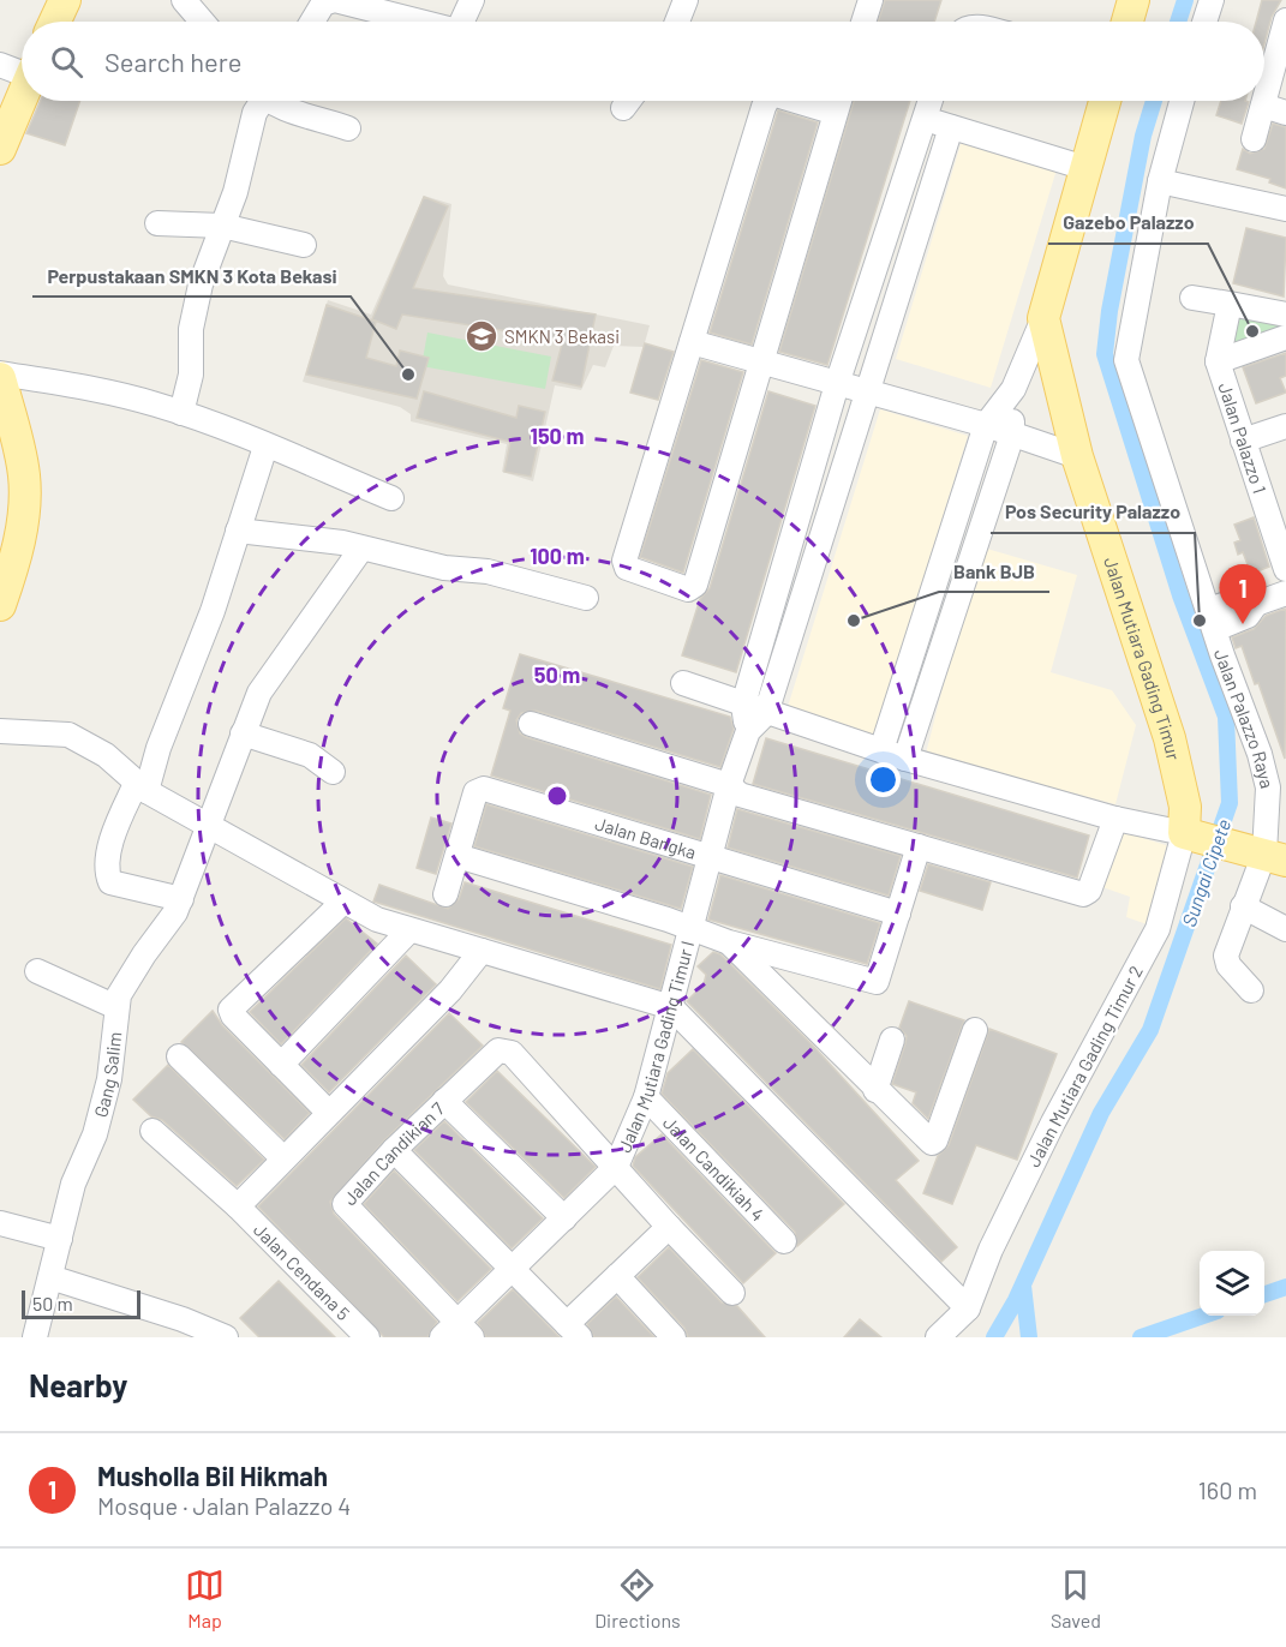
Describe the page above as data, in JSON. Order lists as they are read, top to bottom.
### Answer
{
  "streets": {
    "main road": ["Jalan Mutiara Gading Timur"],
    "street": [
      "Jalan Palazzo 1",
      "Jalan Palazzo Raya",
      "Jalan Bangka",
      "Jalan Mutiara Gading Timur I",
      "Jalan Mutiara Gading Timur 2",
      "Gang Salim",
      "Jalan Candikian 7",
      "Jalan Candikiah 4",
      "Jalan Cendana 5"
    ]
  },
  "crossings": [
    ["Jalan Mutiara Gading Timur", "Jalan Mutiara Gading Timur 2"],
    ["Jalan Bangka", "Jalan Mutiara Gading Timur I"],
    ["Jalan Mutiara Gading Timur I", "Jalan Candikian 7"],
    ["Jalan Mutiara Gading Timur I", "Jalan Candikiah 4"]
  ],
  "water": ["Sungai Cipete"],
  "places": {
    "other": [
      "Gazebo Palazzo",
      "Perpustakaan SMKN 3 Kota Bekasi",
      "Bank BJB",
      "Pos Security Palazzo"
    ],
    "school or university": ["SMKN 3 Bekasi"]
  },
  "scale_bar": "50 m",
  "page": {
    "search": "Search here",
    "pins": "1",
    "scale": "50 m",
    "heading": "Nearby",
    "list": [
      {
        "mark": "1",
        "name": "Musholla Bil Hikmah",
        "note": "Mosque · Jalan Palazzo 4",
        "value": "160 m"
      }
    ],
    "nav": ["Map", "Directions", "Saved"]
  },
  "rings": ["150 m", "100 m", "50 m"]
}
